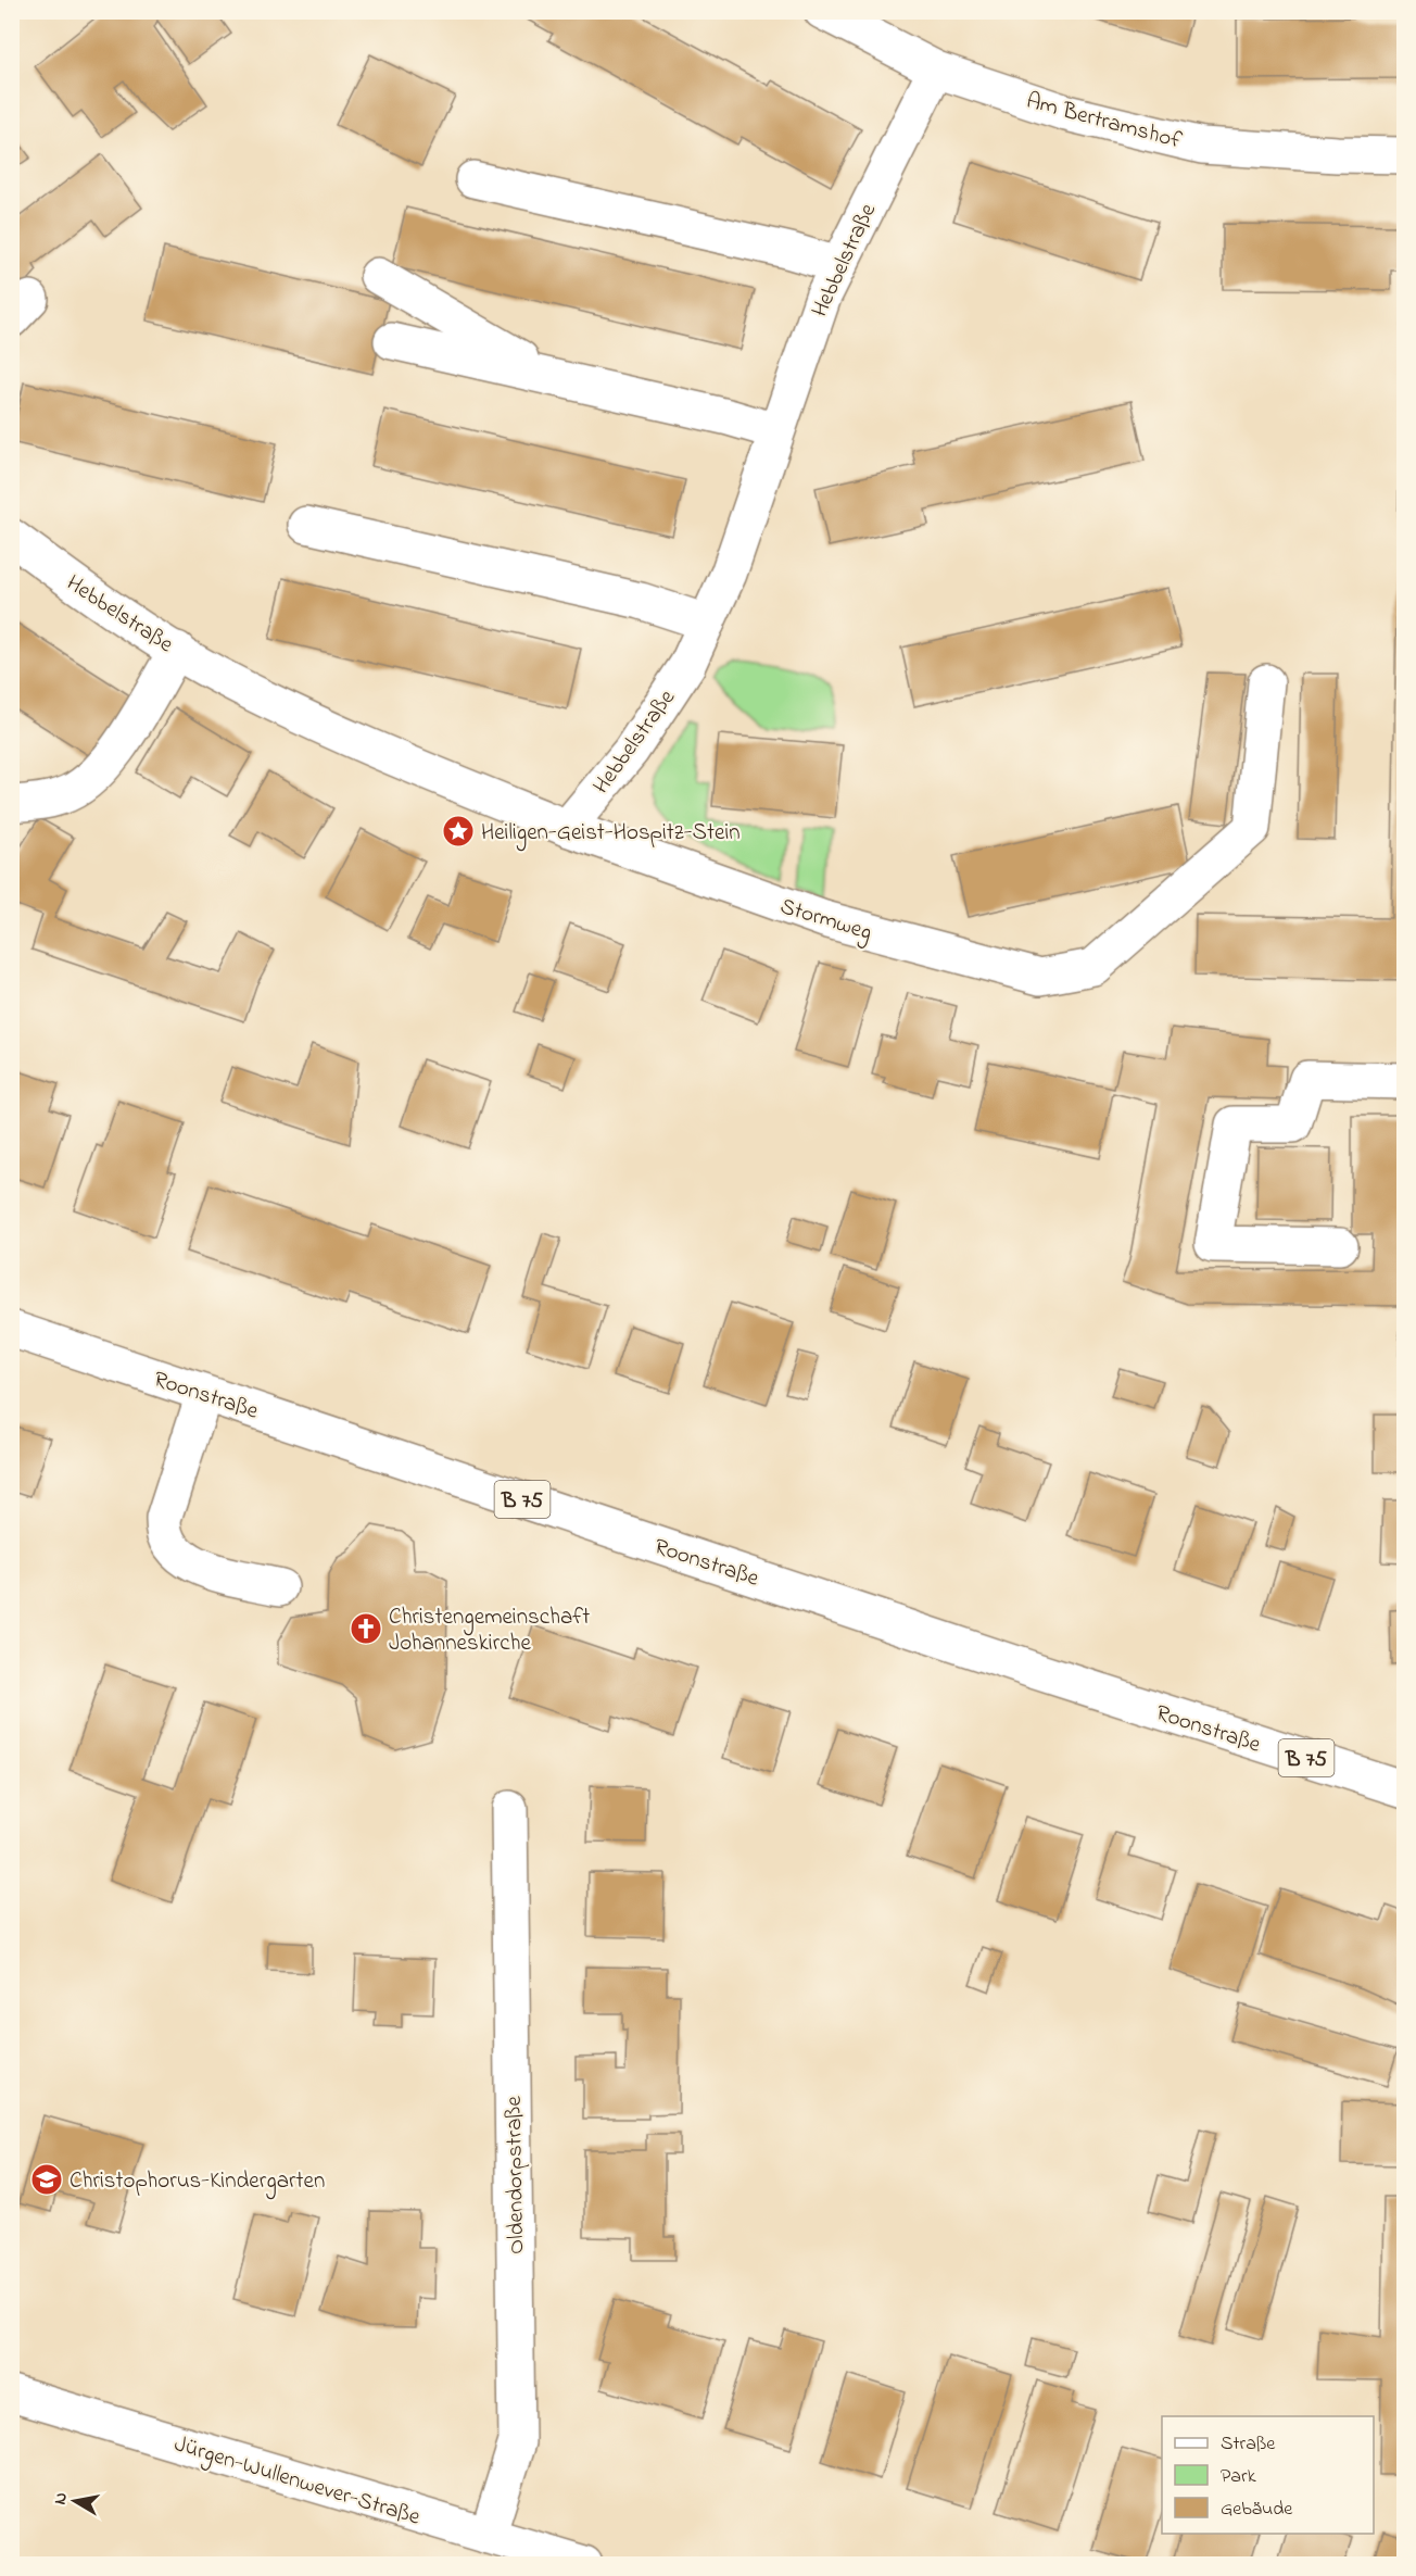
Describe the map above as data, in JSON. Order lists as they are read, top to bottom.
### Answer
{
  "streets": {
    "street": [
      "Am Bertramshof",
      "Hebbelstraße",
      "Stormweg",
      "Roonstraße",
      "B 75",
      "Oldendorpstraße",
      "Jürgen-Wullenwever-Straße"
    ]
  },
  "crossings": [
    ["Am Bertramshof", "Hebbelstraße"],
    ["Hebbelstraße", "Stormweg"],
    ["Oldendorpstraße", "Jürgen-Wullenwever-Straße"]
  ],
  "places": {
    "place": ["Heiligen-Geist-Hospitz-Stein"],
    "church": ["Christengemeinschaft Johanneskirche"],
    "school or university": ["Christophorus-Kindergarten"]
  },
  "legend": ["Straße", "Park", "Gebäude"],
  "north": "left"
}
